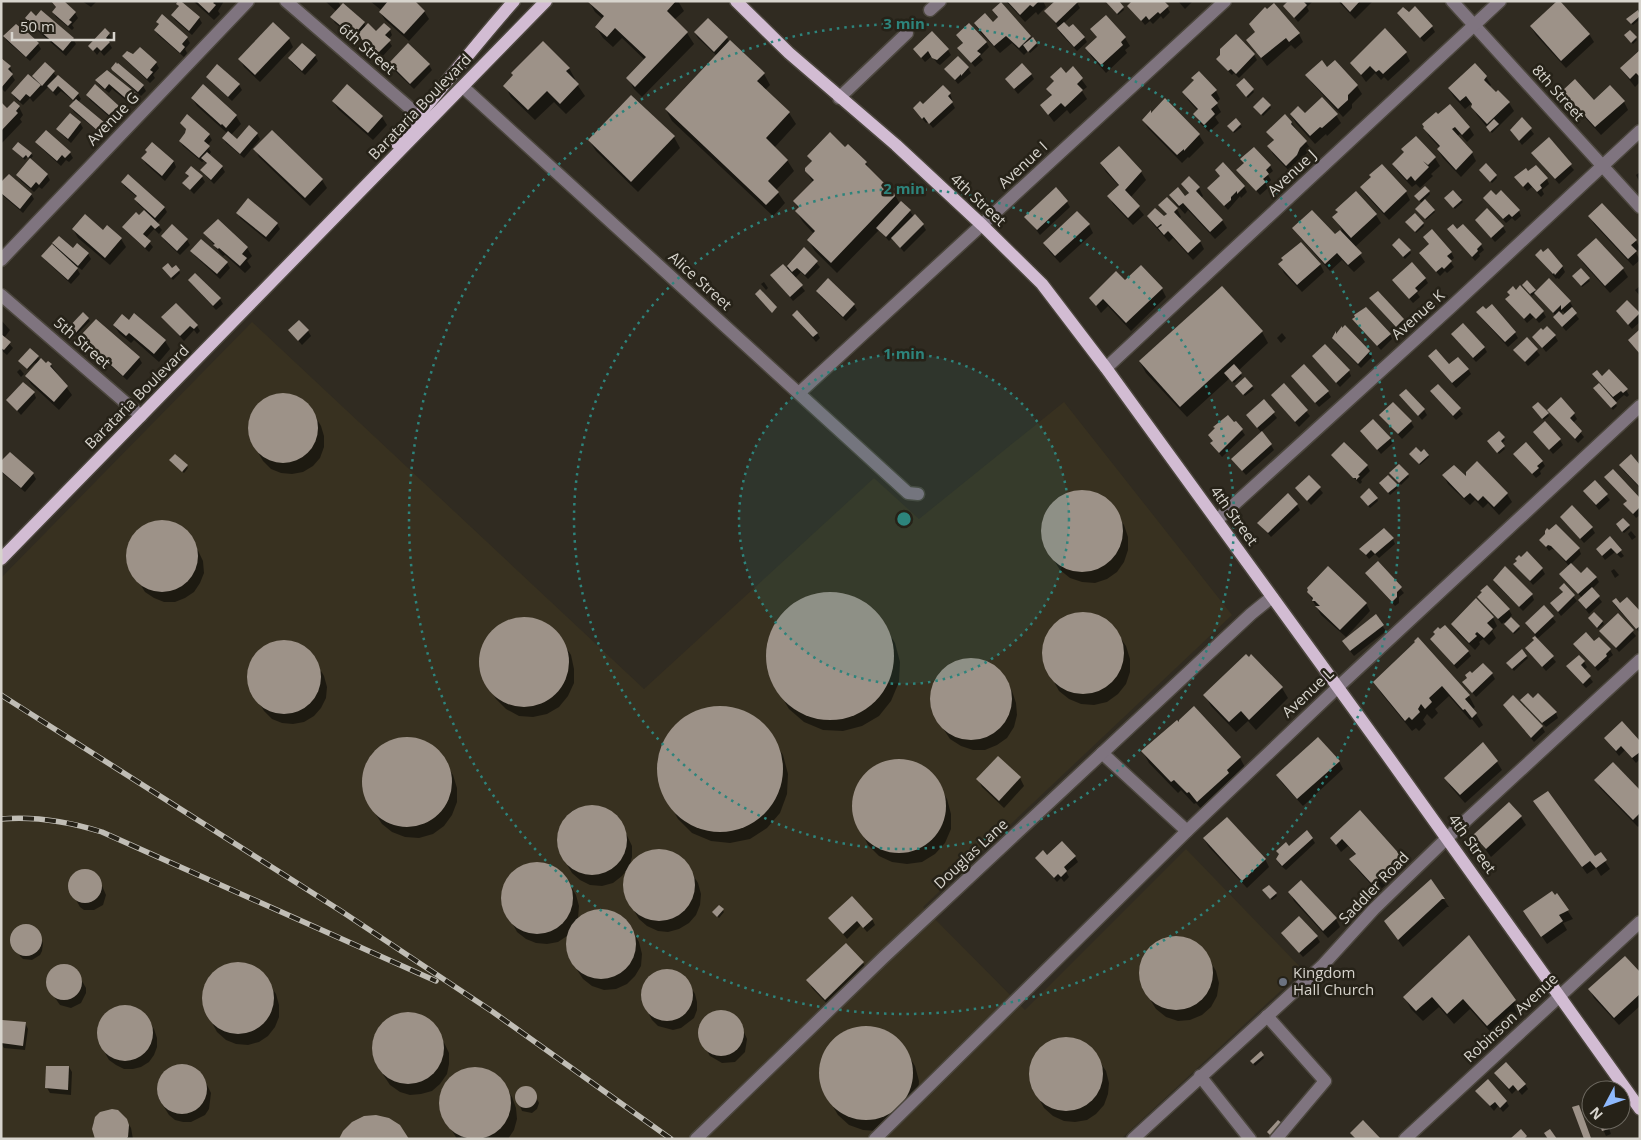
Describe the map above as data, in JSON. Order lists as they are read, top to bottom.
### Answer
{
  "streets": {
    "main road": ["Barataria Boulevard", "4th Street"],
    "street": [
      "6th Street",
      "8th Street",
      "Avenue G",
      "Avenue I",
      "Avenue J",
      "Alice Street",
      "Avenue K",
      "5th Street",
      "Avenue L",
      "Douglas Lane",
      "Saddler Road",
      "Robinson Avenue"
    ]
  },
  "crossings": [
    ["6th Street", "Barataria Boulevard"],
    ["8th Street", "Avenue J"],
    ["8th Street", "Avenue K"],
    ["Barataria Boulevard", "Alice Street"],
    ["Barataria Boulevard", "5th Street"],
    ["Avenue I", "4th Street"],
    ["Avenue I", "Alice Street"],
    ["Avenue J", "4th Street"],
    ["4th Street", "Avenue K"],
    ["4th Street", "Avenue L"],
    ["4th Street", "Douglas Lane"],
    ["4th Street", "Saddler Road"],
    ["4th Street", "Robinson Avenue"]
  ],
  "places": ["Kingdom Hall Church"],
  "scale_bar": "50 m",
  "north": "bottom left",
  "rings": ["3 min", "2 min", "1 min"]
}
